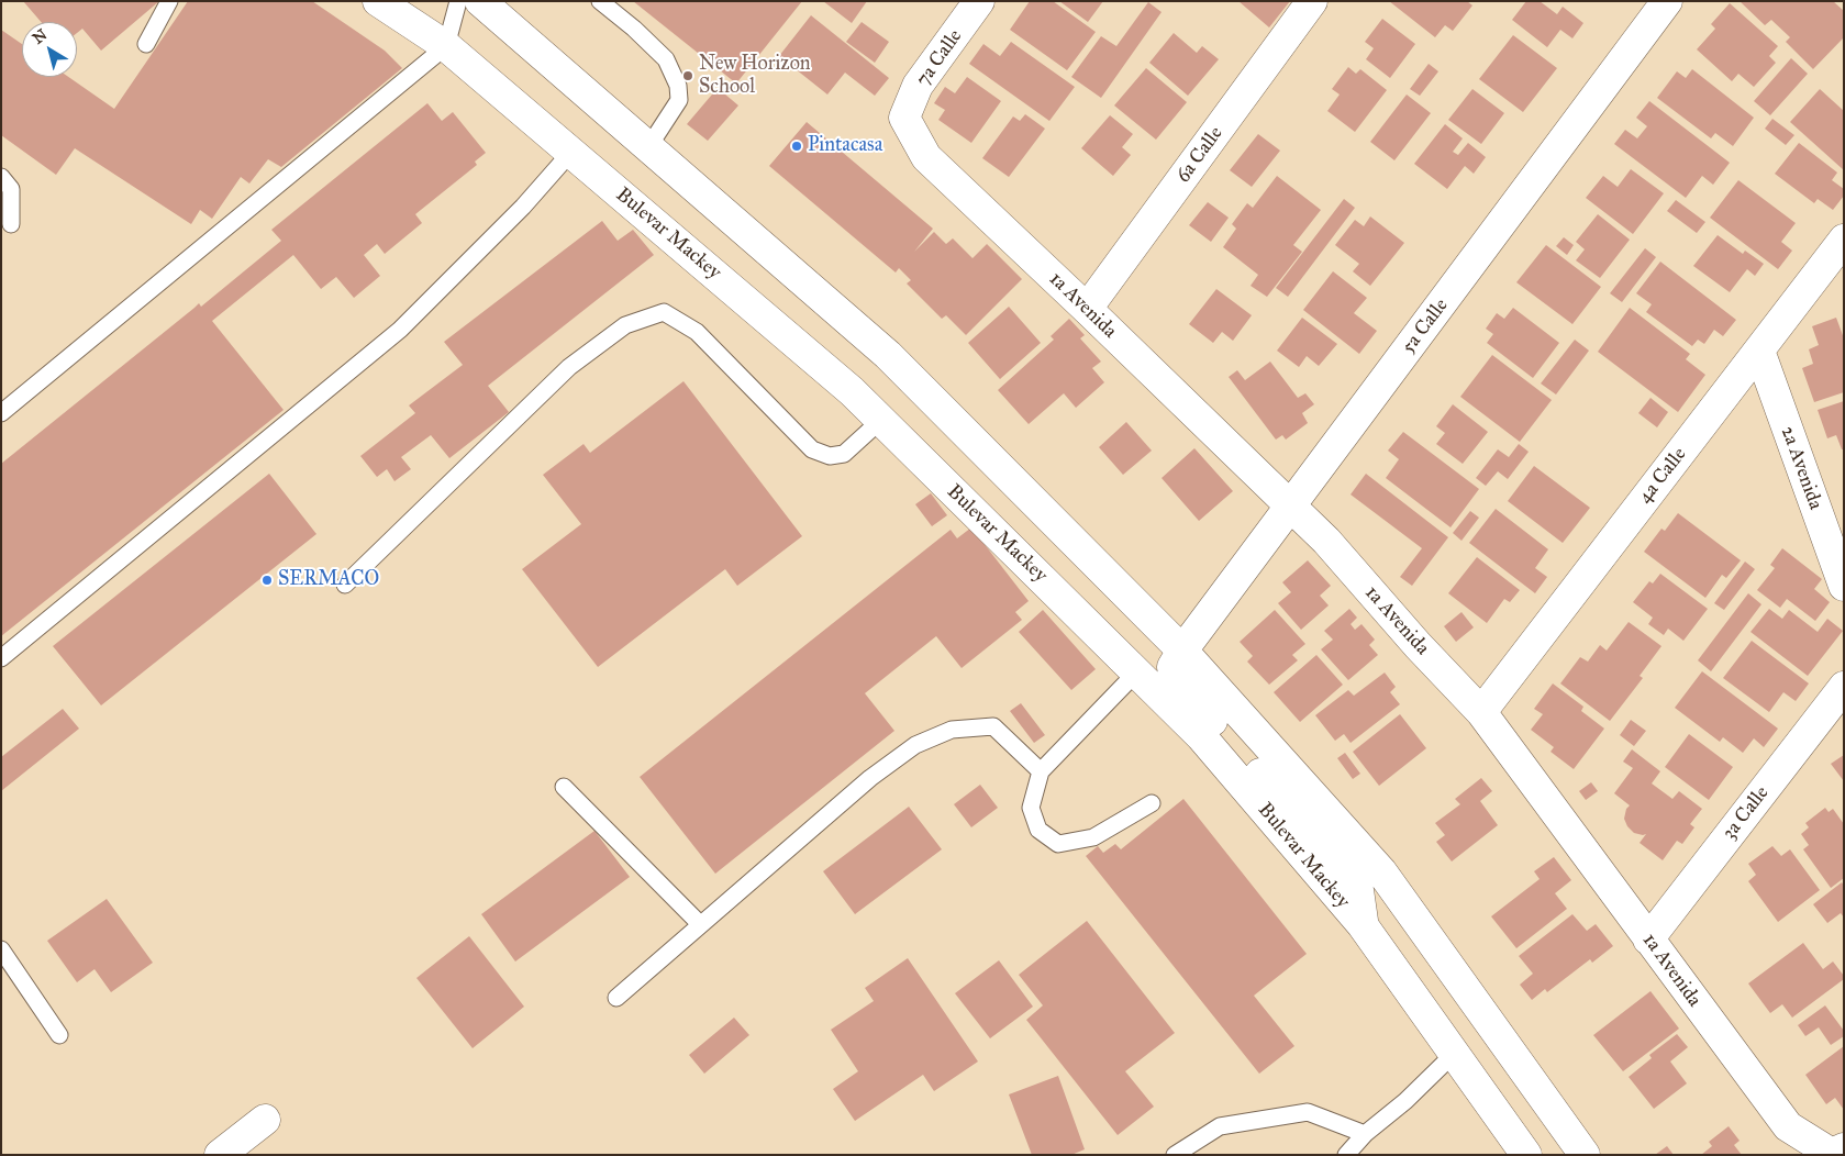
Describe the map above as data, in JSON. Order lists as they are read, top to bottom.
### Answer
{
  "streets": {
    "street": [
      "7a Calle",
      "6a Calle",
      "Bulevar Mackey",
      "1a Avenida",
      "5a Calle",
      "2a Avenida",
      "4a Calle",
      "3a Calle"
    ]
  },
  "crossings": [
    ["7a Calle", "1a Avenida"],
    ["6a Calle", "1a Avenida"],
    ["1a Avenida", "5a Calle"],
    ["1a Avenida", "4a Calle"],
    ["1a Avenida", "3a Calle"],
    ["2a Avenida", "4a Calle"]
  ],
  "places": ["New Horizon School", "Pintacasa", "SERMACO"],
  "north": "top left"
}
